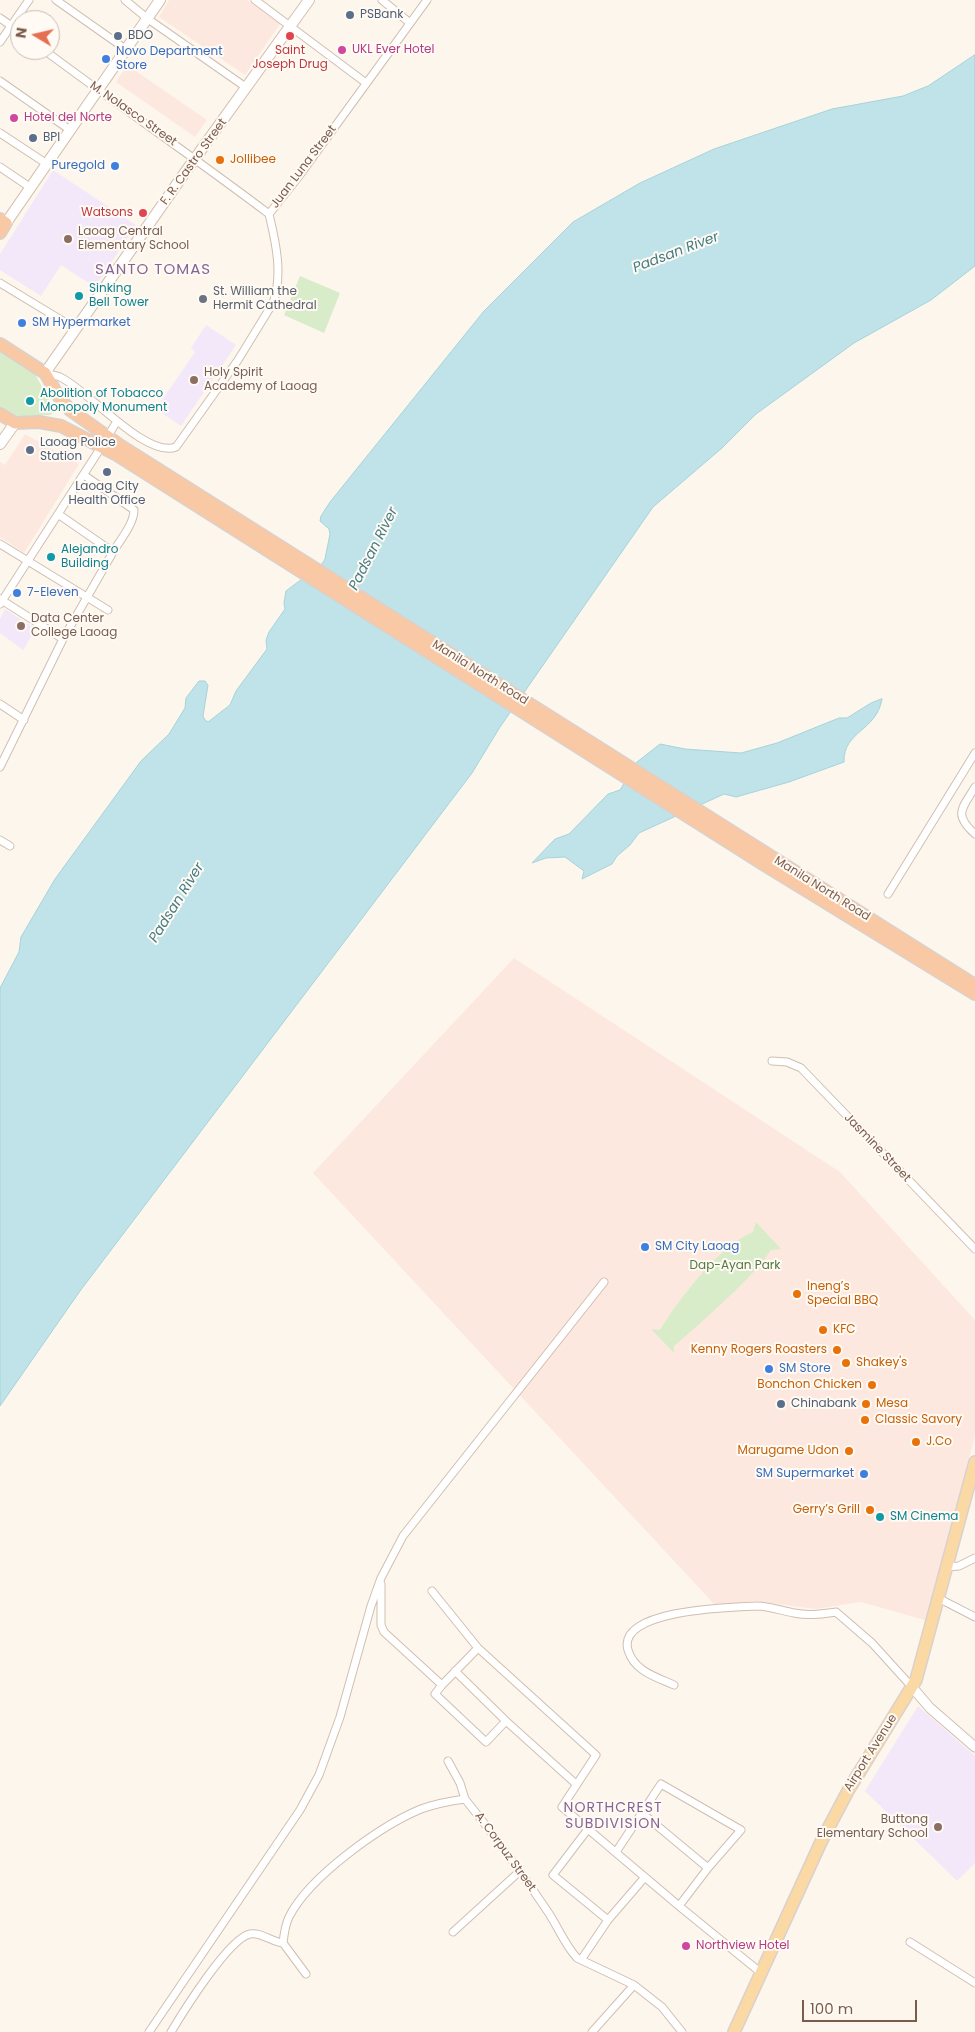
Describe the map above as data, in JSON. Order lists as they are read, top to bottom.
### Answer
{
  "streets": {
    "highway": ["Manila North Road"],
    "main road": ["F. R. Castro Street", "Airport Avenue"],
    "street": [
      "M. Nolasco Street",
      "Juan Luna Street",
      "Jasmine Street",
      "A. Corpuz Street"
    ]
  },
  "crossings": [
    ["M. Nolasco Street", "F. R. Castro Street"],
    ["M. Nolasco Street", "Juan Luna Street"],
    ["F. R. Castro Street", "Juan Luna Street"],
    ["F. R. Castro Street", "Manila North Road"],
    ["Juan Luna Street", "Manila North Road"]
  ],
  "districts": ["SANTO TOMAS", "NORTHCREST SUBDIVISION"],
  "water": ["Padsan River"],
  "parks": ["Dap-Ayan Park"],
  "places": [
    "PSBank",
    "BDO",
    "Saint Joseph Drug",
    "UKL Ever Hotel",
    "Novo Department Store",
    "Hotel del Norte",
    "BPI",
    "Jollibee",
    "Puregold",
    "Watsons",
    "Laoag Central Elementary School",
    "Sinking Bell Tower",
    "St. William the Hermit Cathedral",
    "SM Hypermarket",
    "Holy Spirit Academy of Laoag",
    "Abolition of Tobacco Monopoly Monument",
    "Laoag Police Station",
    "Laoag City Health Office",
    "Alejandro Building",
    "7-Eleven",
    "Data Center College Laoag",
    "SM City Laoag",
    "Ineng’s Special BBQ",
    "KFC",
    "Kenny Rogers Roasters",
    "Shakey's",
    "SM Store",
    "Bonchon Chicken",
    "Chinabank",
    "Mesa",
    "Classic Savory",
    "J.Co",
    "Marugame Udon",
    "SM Supermarket",
    "Gerry’s Grill",
    "SM Cinema",
    "Buttong Elementary School",
    "Northview Hotel"
  ],
  "scale_bar": "100 m",
  "north": "left"
}
